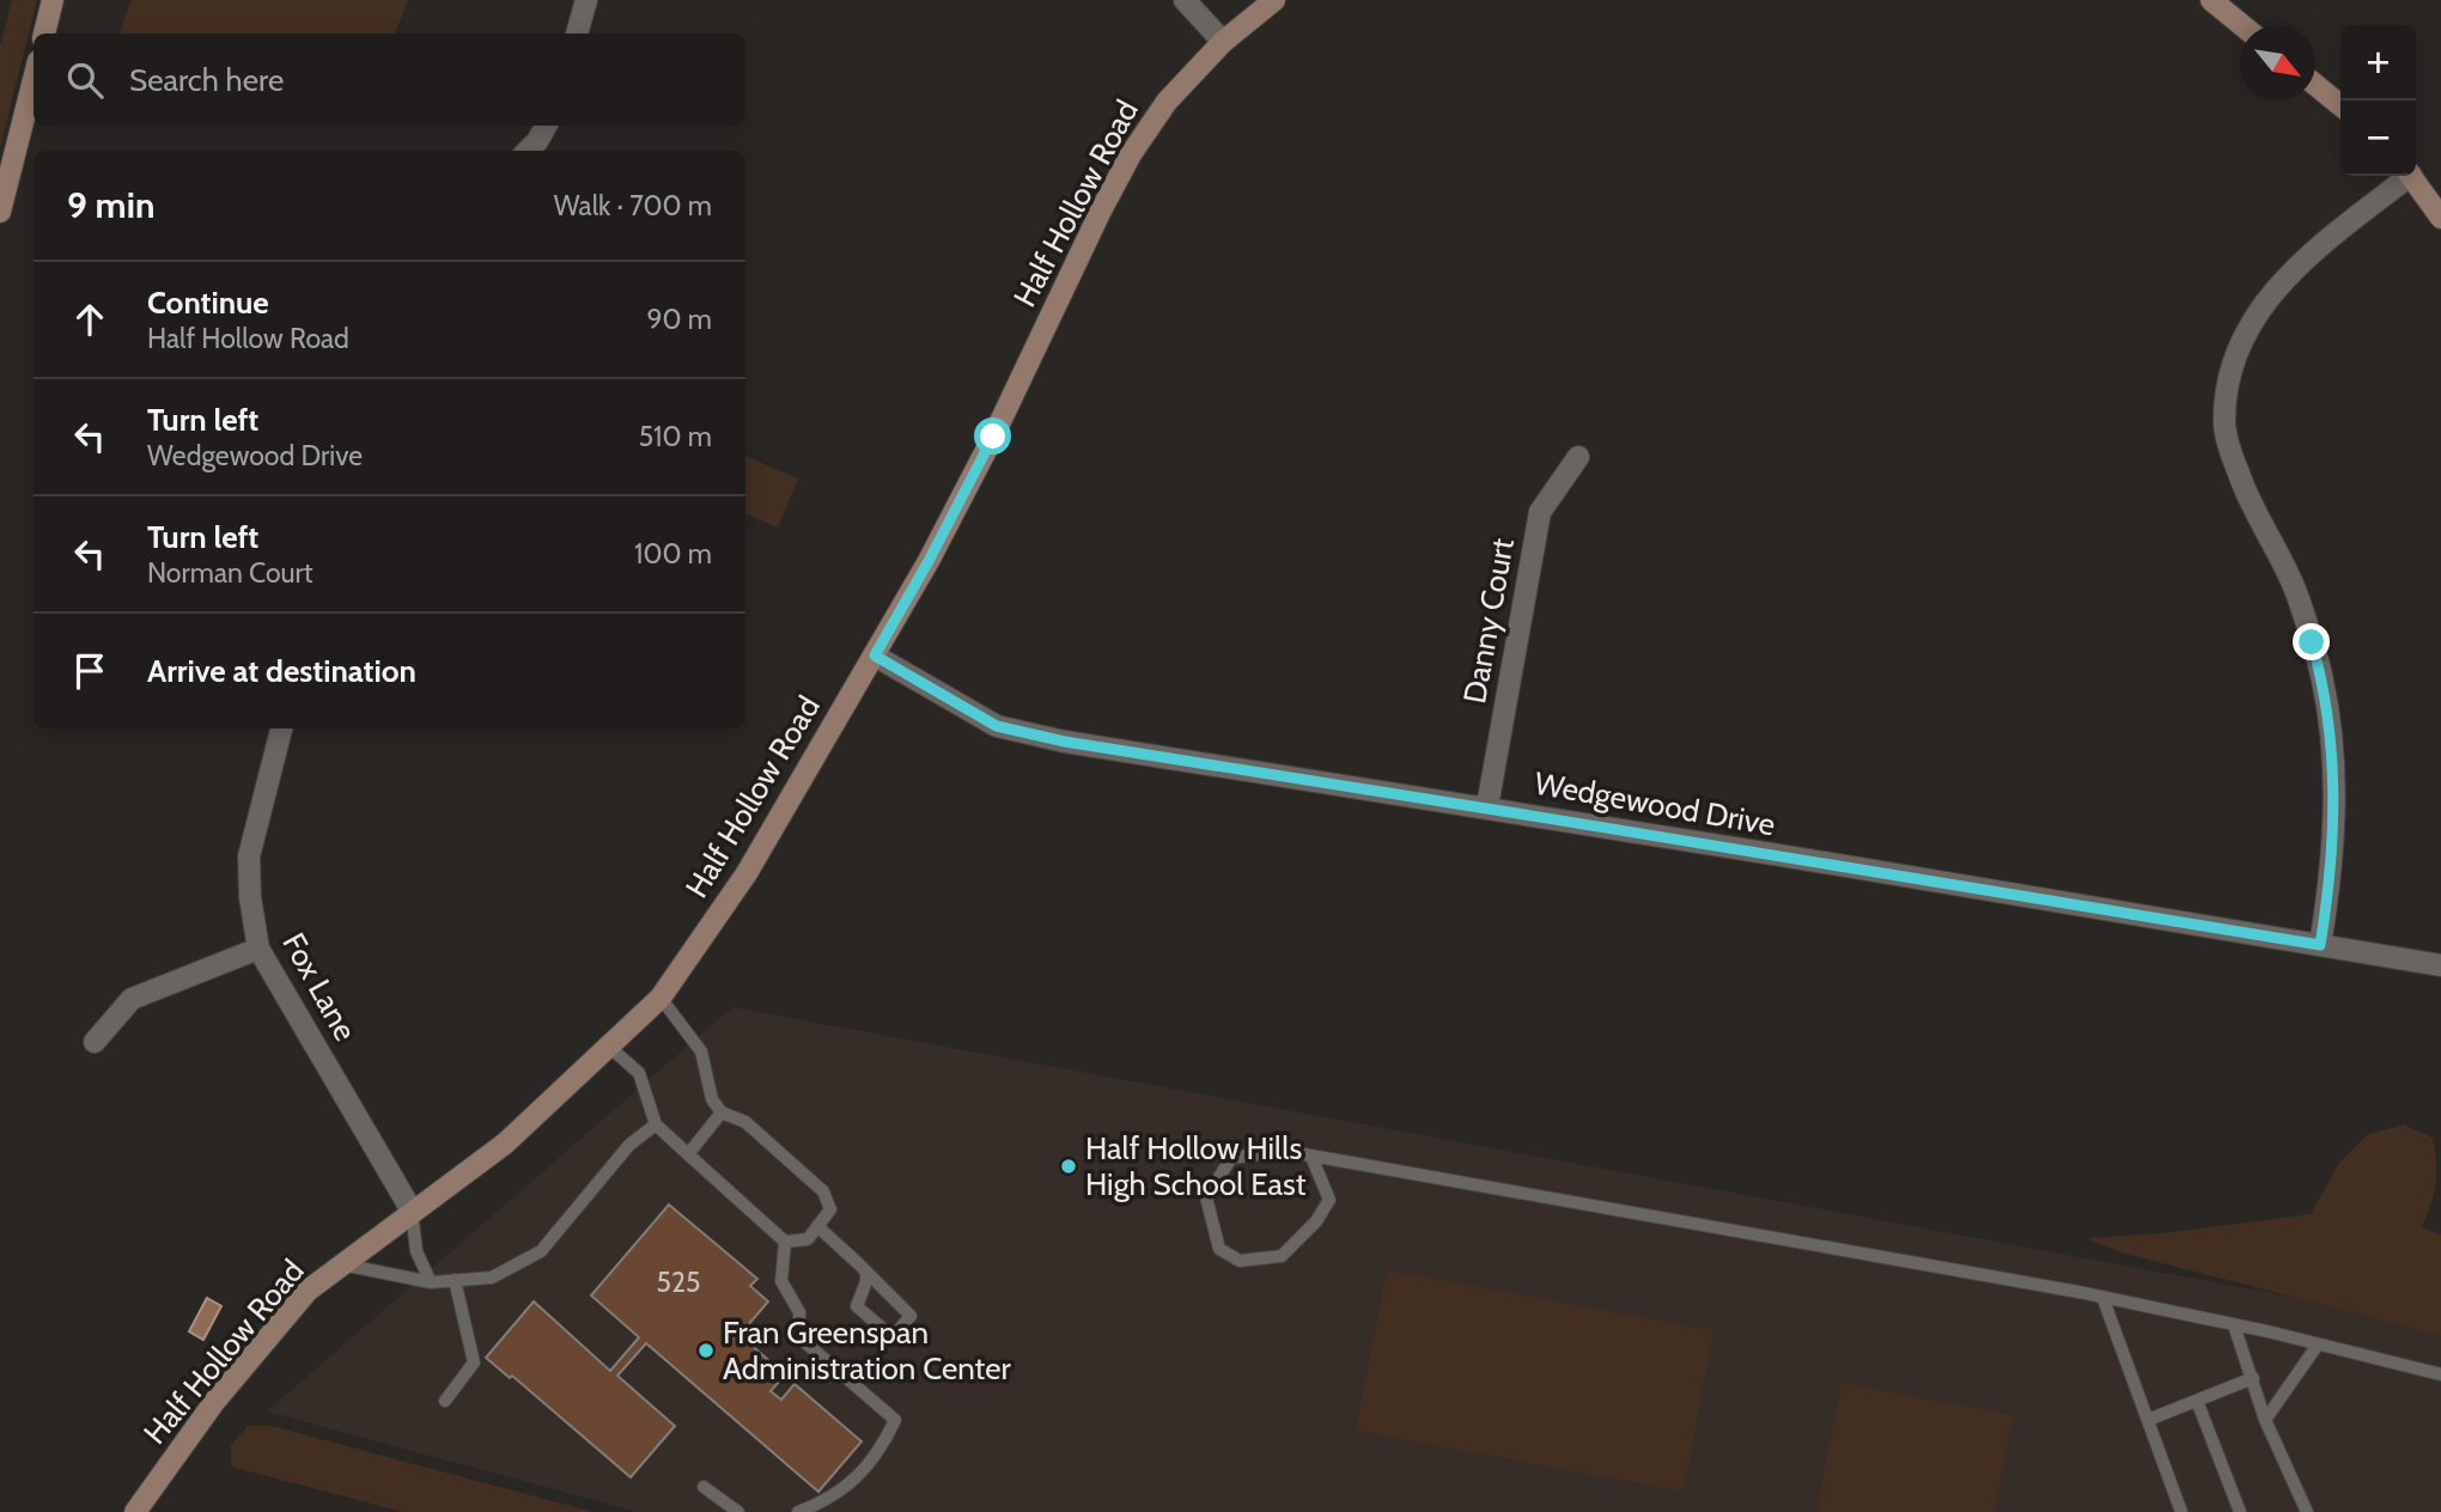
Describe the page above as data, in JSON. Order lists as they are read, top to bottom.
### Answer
{
  "streets": {
    "street": [
      "Half Hollow Road",
      "Danny Court",
      "Wedgewood Drive",
      "Fox Lane"
    ]
  },
  "crossings": [
    ["Half Hollow Road", "Wedgewood Drive"],
    ["Half Hollow Road", "Fox Lane"],
    ["Danny Court", "Wedgewood Drive"]
  ],
  "places": ["Half Hollow Hills High School East", "Fran Greenspan Administration Center"],
  "house_numbers": ["525"],
  "north": "bottom right",
  "page": {
    "map_buttons": ["+", "−"],
    "search": "Search here",
    "heading": ["9 min", "Walk · 700 m"],
    "list": [
      ["Continue", "Half Hollow Road", "90 m"],
      ["Turn left", "Wedgewood Drive", "510 m"],
      ["Turn left", "Norman Court", "100 m"],
      "Arrive at destination"
    ]
  }
}
